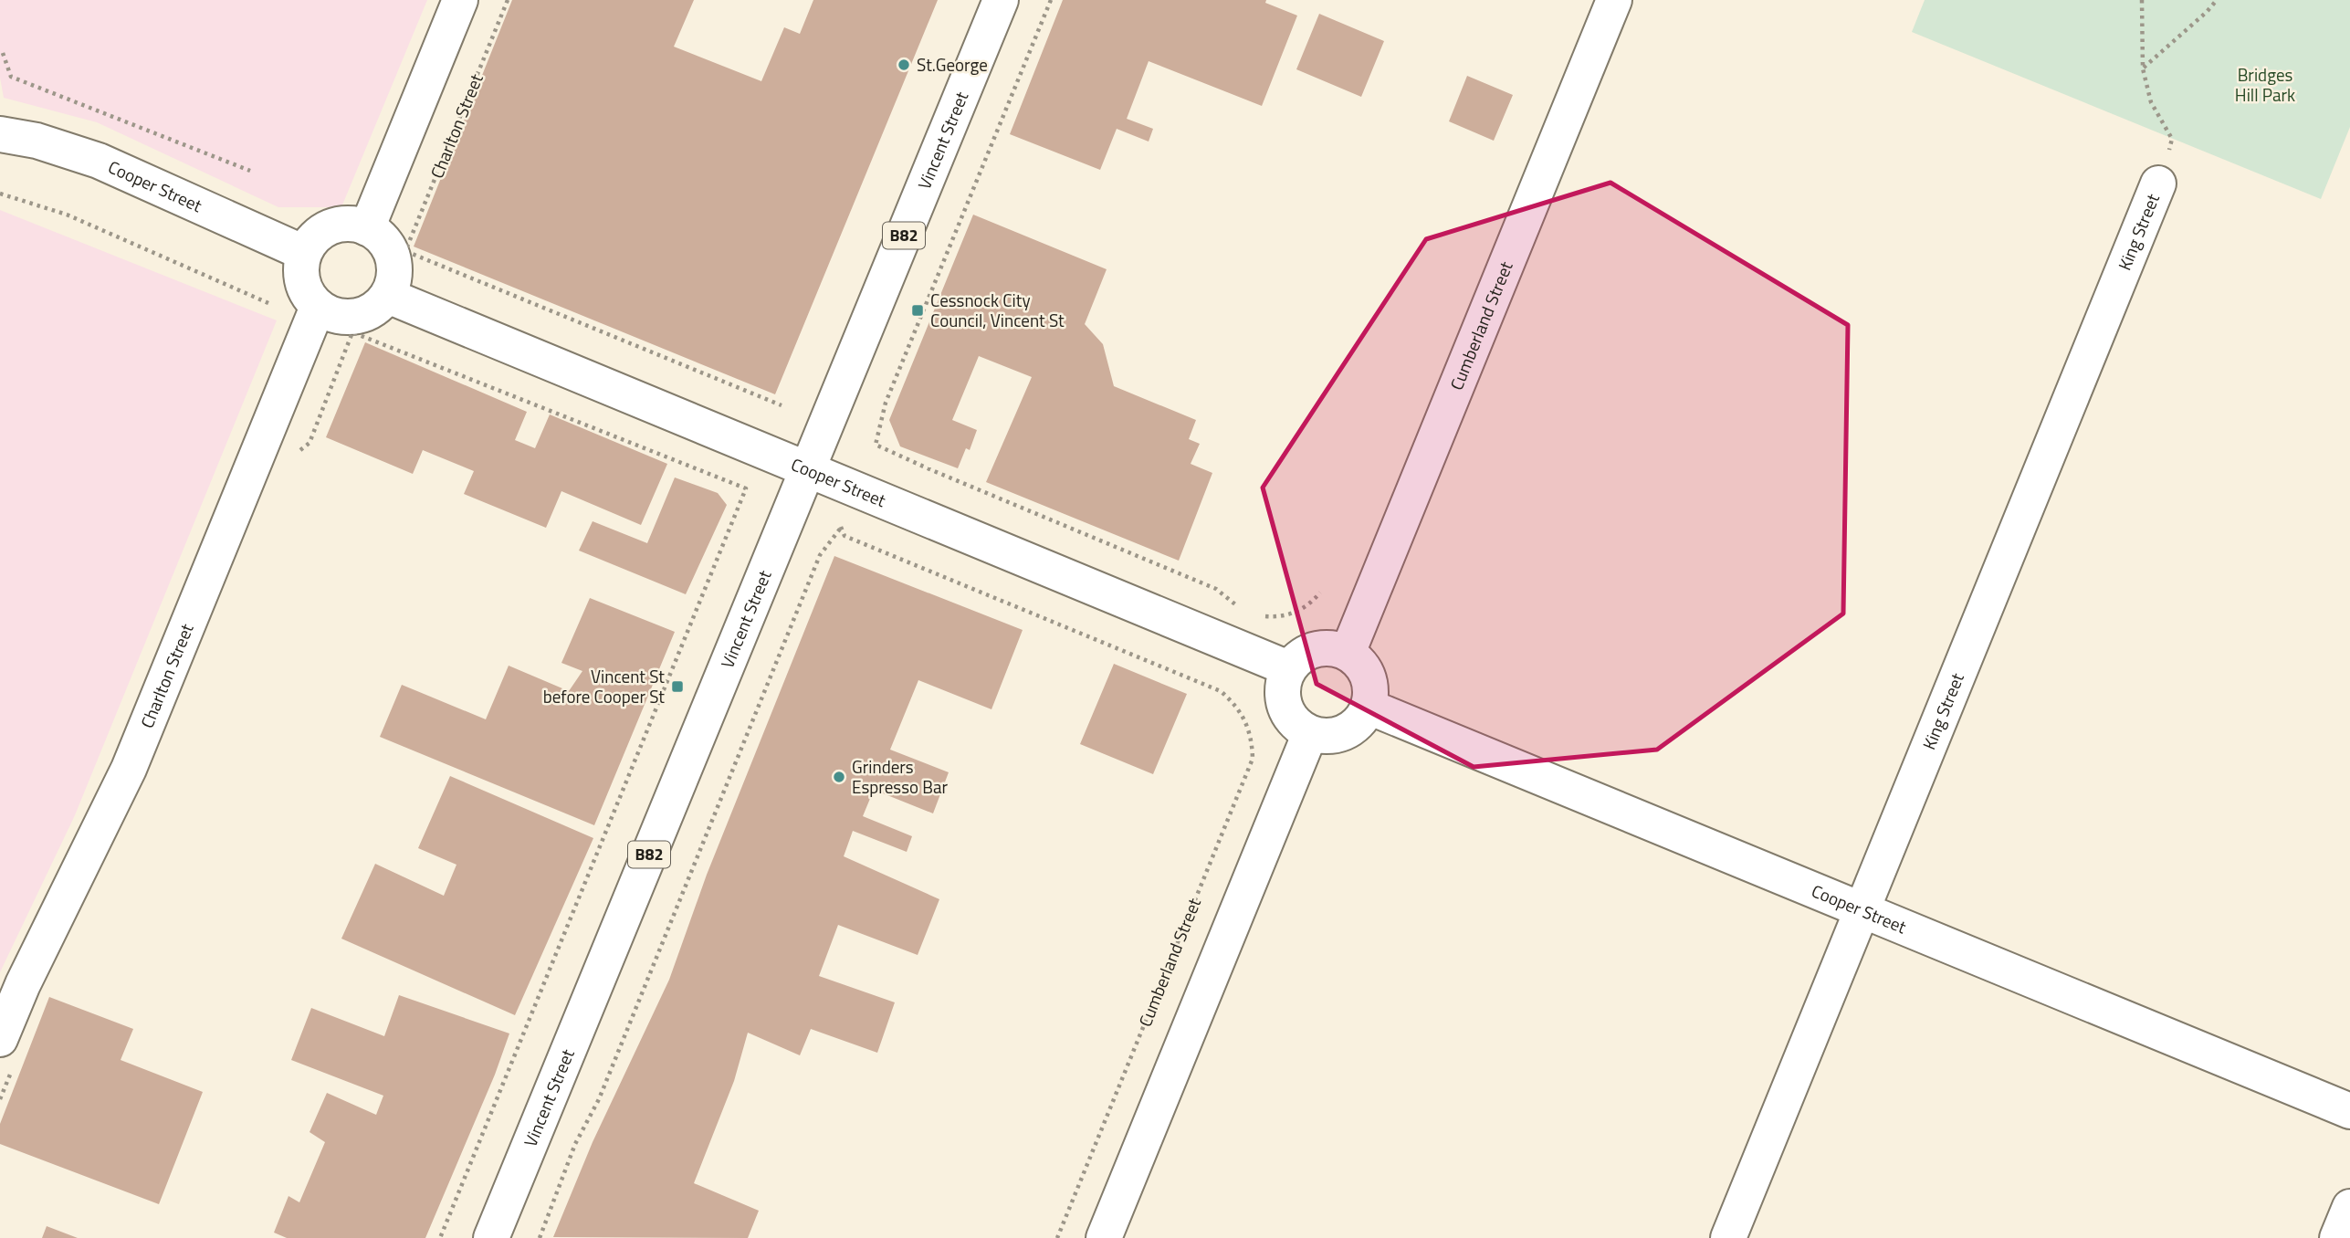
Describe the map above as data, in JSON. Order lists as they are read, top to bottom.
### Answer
{
  "streets": {
    "street": [
      "Charlton Street",
      "Vincent Street",
      "Cooper Street",
      "King Street",
      "B82",
      "Cumberland Street"
    ]
  },
  "crossings": [
    ["Charlton Street", "Cooper Street"],
    ["Vincent Street", "Cooper Street"],
    ["Cooper Street", "King Street"],
    ["Cooper Street", "Cumberland Street"]
  ],
  "parks": ["Bridges Hill Park"],
  "places": {
    "other": ["St.George", "Grinders Espresso Bar"],
    "transit": ["Cessnock City Council, Vincent St", "Vincent St before Cooper St"]
  }
}
